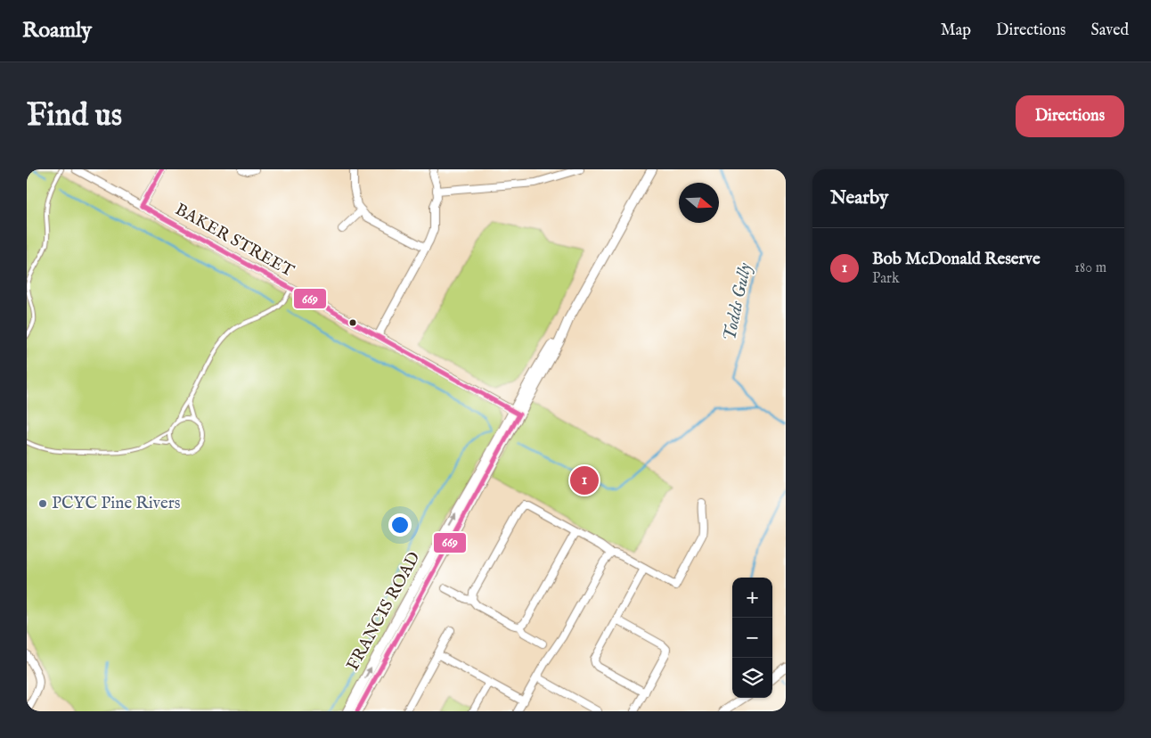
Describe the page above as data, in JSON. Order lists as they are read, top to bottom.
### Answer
{
  "streets": {
    "main road": ["FRANCIS ROAD"],
    "street": ["BAKER STREET"]
  },
  "crossings": [
    ["BAKER STREET", "FRANCIS ROAD"]
  ],
  "water": ["Todds Gully"],
  "places": ["PCYC Pine Rivers"],
  "lines": ["transit line 669"],
  "north": "right",
  "page": {
    "header": "Roamly",
    "nav": ["Map", "Directions", "Saved"],
    "buttons": "Directions",
    "title": "Find us",
    "heading": "Nearby",
    "list": [
      {
        "mark": "1",
        "name": "Bob McDonald Reserve",
        "note": "Park",
        "value": "180 m"
      }
    ],
    "pins": "1",
    "map_buttons": ["+", "−"]
  }
}
